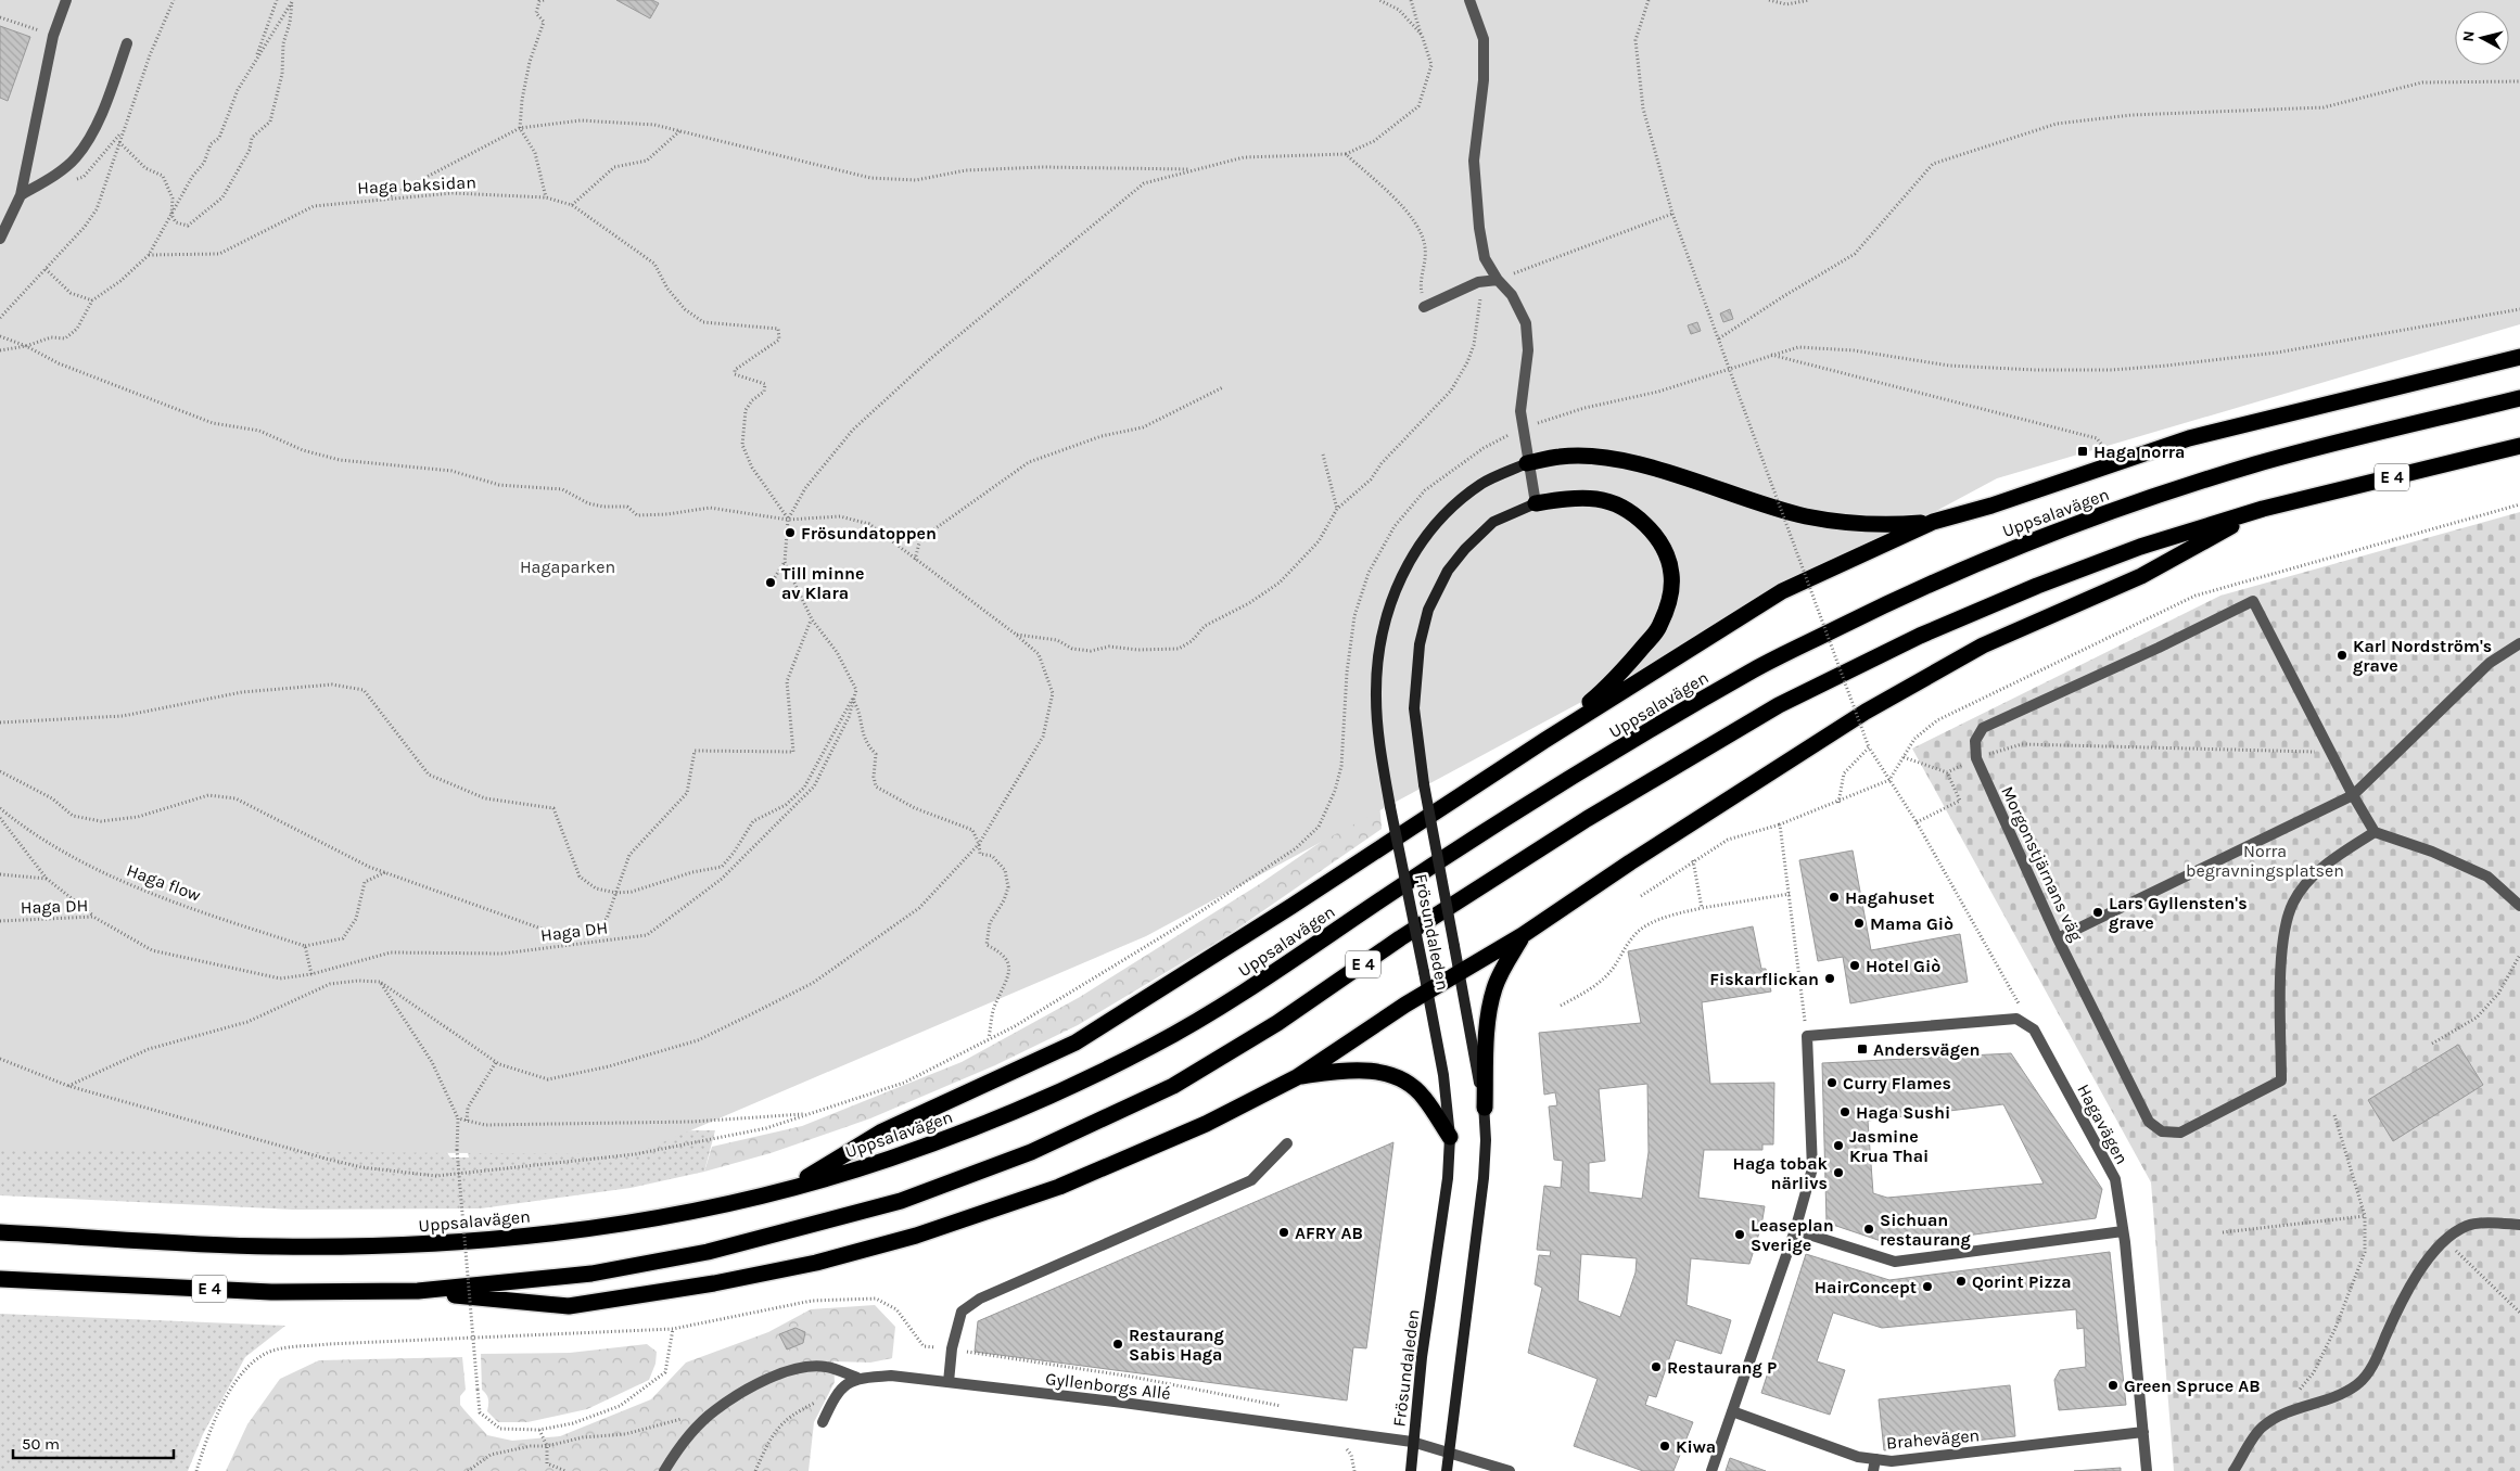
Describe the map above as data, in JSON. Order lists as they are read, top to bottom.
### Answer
{
  "streets": {
    "highway": ["E 4", "Uppsalavägen"],
    "main road": ["Frösundaleden"],
    "street": [
      "Morgonstjärnans väg",
      "Hagavägen",
      "Gyllenborgs Allé",
      "Brahevägen"
    ],
    "path": ["Haga baksidan", "Haga flow", "Haga DH"]
  },
  "crossings": [
    ["Frösundaleden", "Gyllenborgs Allé"],
    ["Hagavägen", "Brahevägen"]
  ],
  "parks": ["Hagaparken", "Norra begravningsplatsen"],
  "places": {
    "transit": ["Haga norra", "Andersvägen"],
    "other": [
      "Frösundatoppen",
      "Till minne av Klara",
      "Karl Nordström's grave",
      "Hagahuset",
      "Lars Gyllensten's grave",
      "Mama Giò",
      "Hotel Giò",
      "Fiskarflickan",
      "Curry Flames",
      "Haga Sushi",
      "Jasmine Krua Thai",
      "Haga tobak närlivs",
      "Sichuan restaurang",
      "AFRY AB",
      "Leaseplan Sverige",
      "Qorint Pizza",
      "HairConcept",
      "Restaurang Sabis Haga",
      "Restaurang P",
      "Green Spruce AB",
      "Kiwa"
    ]
  },
  "scale_bar": "50 m",
  "north": "left"
}
